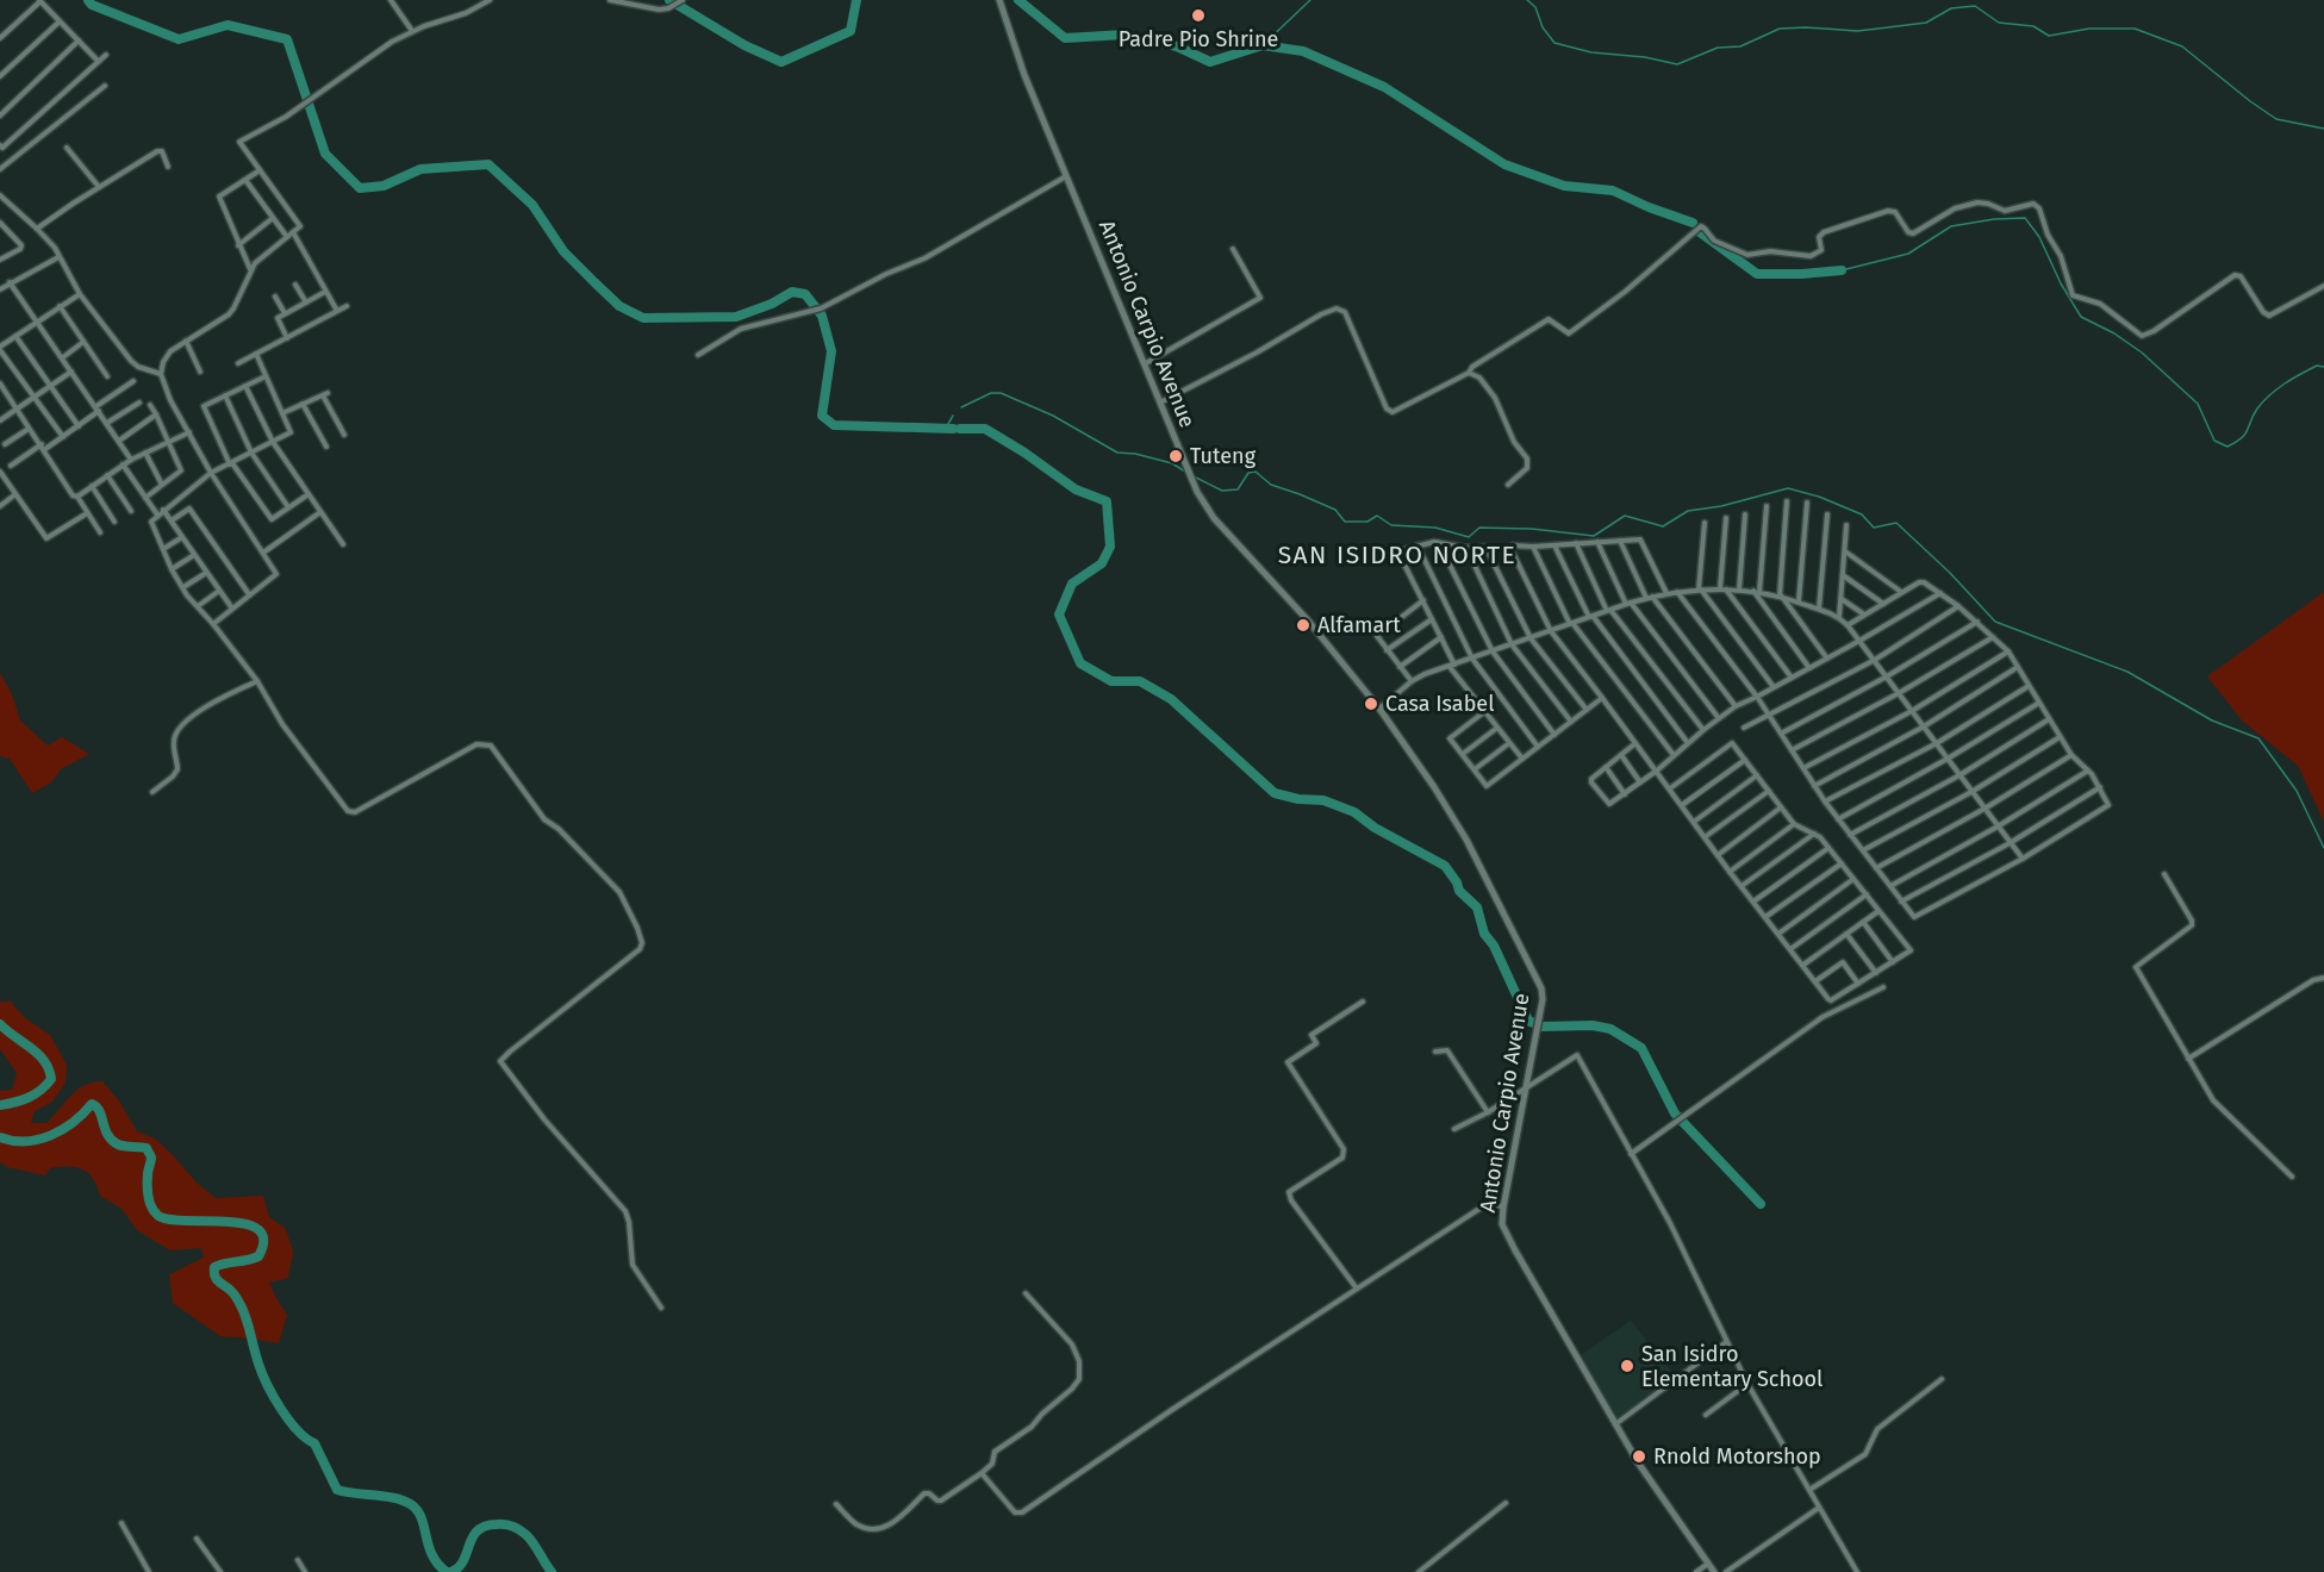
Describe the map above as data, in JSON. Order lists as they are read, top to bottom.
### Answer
{
  "streets": {
    "street": ["Antonio Carpio Avenue"]
  },
  "districts": ["SAN ISIDRO NORTE"],
  "places": [
    "Padre Pio Shrine",
    "Tuteng",
    "Alfamart",
    "Casa Isabel",
    "San Isidro Elementary School",
    "Rnold Motorshop"
  ]
}
